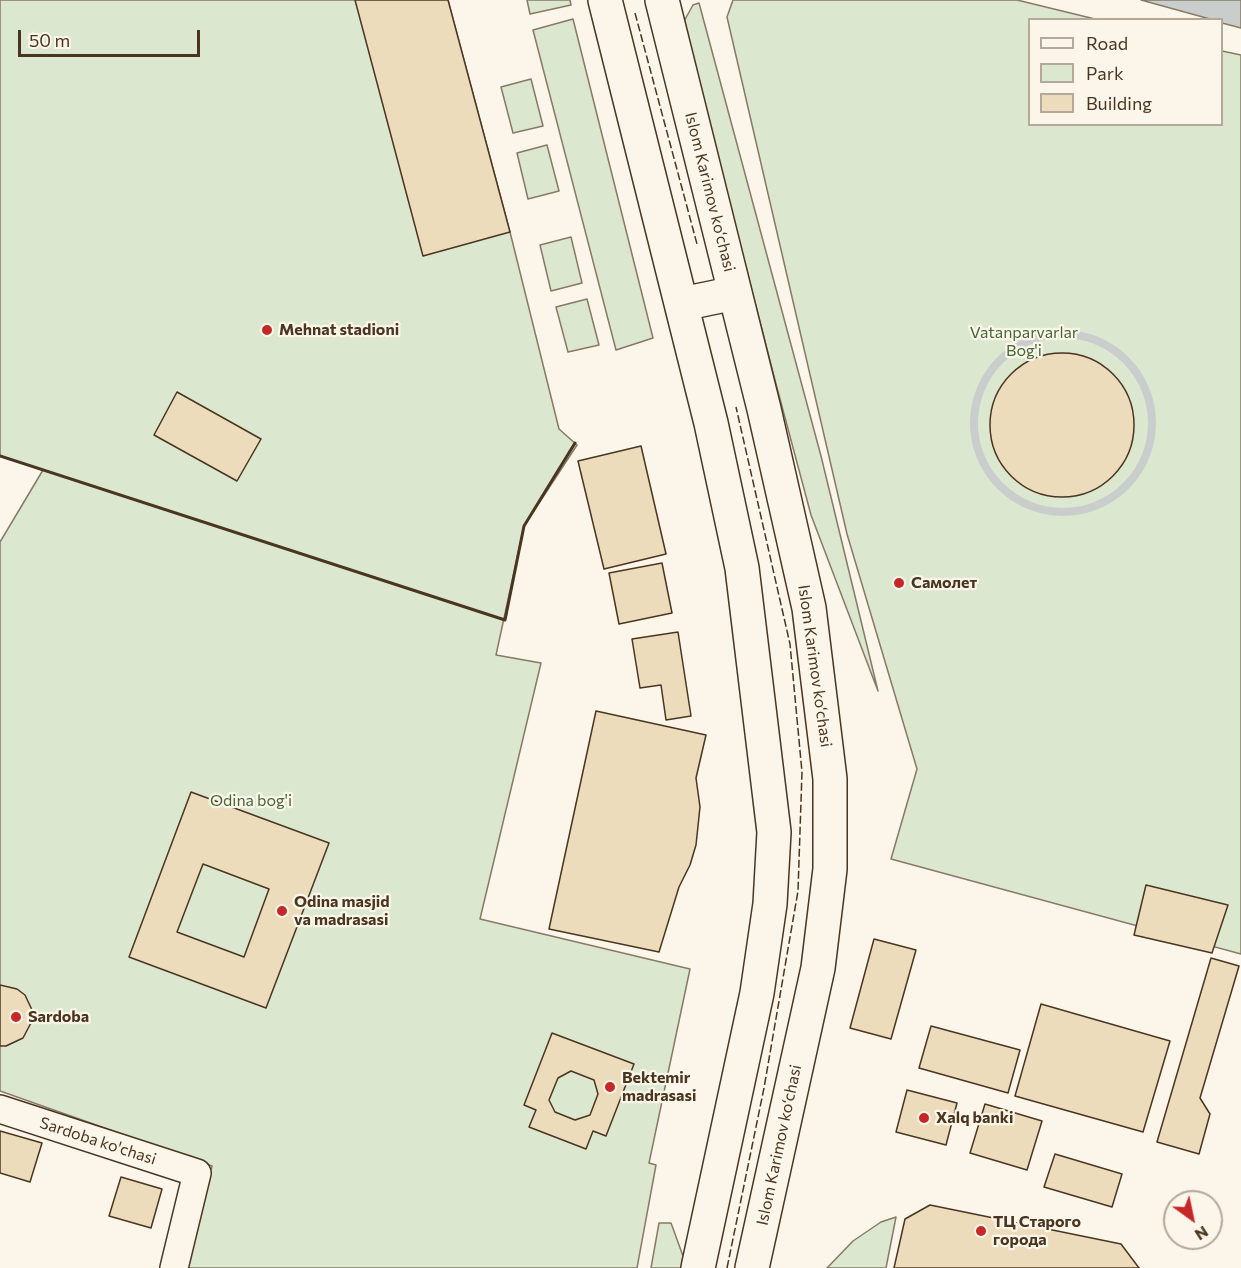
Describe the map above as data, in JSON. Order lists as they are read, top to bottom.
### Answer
{
  "streets": {
    "main road": ["Islom Karimov ko‘chasi"],
    "street": ["Sardoba ko'chasi"]
  },
  "parks": ["Vatanparvarlar Bog'i", "Odina bog'i"],
  "places": [
    "Mehnat stadioni",
    "Самолет",
    "Odina masjid va madrasasi",
    "Sardoba",
    "Bektemir madrasasi",
    "Xalq banki",
    "ТЦ Старого города"
  ],
  "legend": ["Road", "Park", "Building"],
  "scale_bar": "50 m",
  "north": "bottom right"
}
